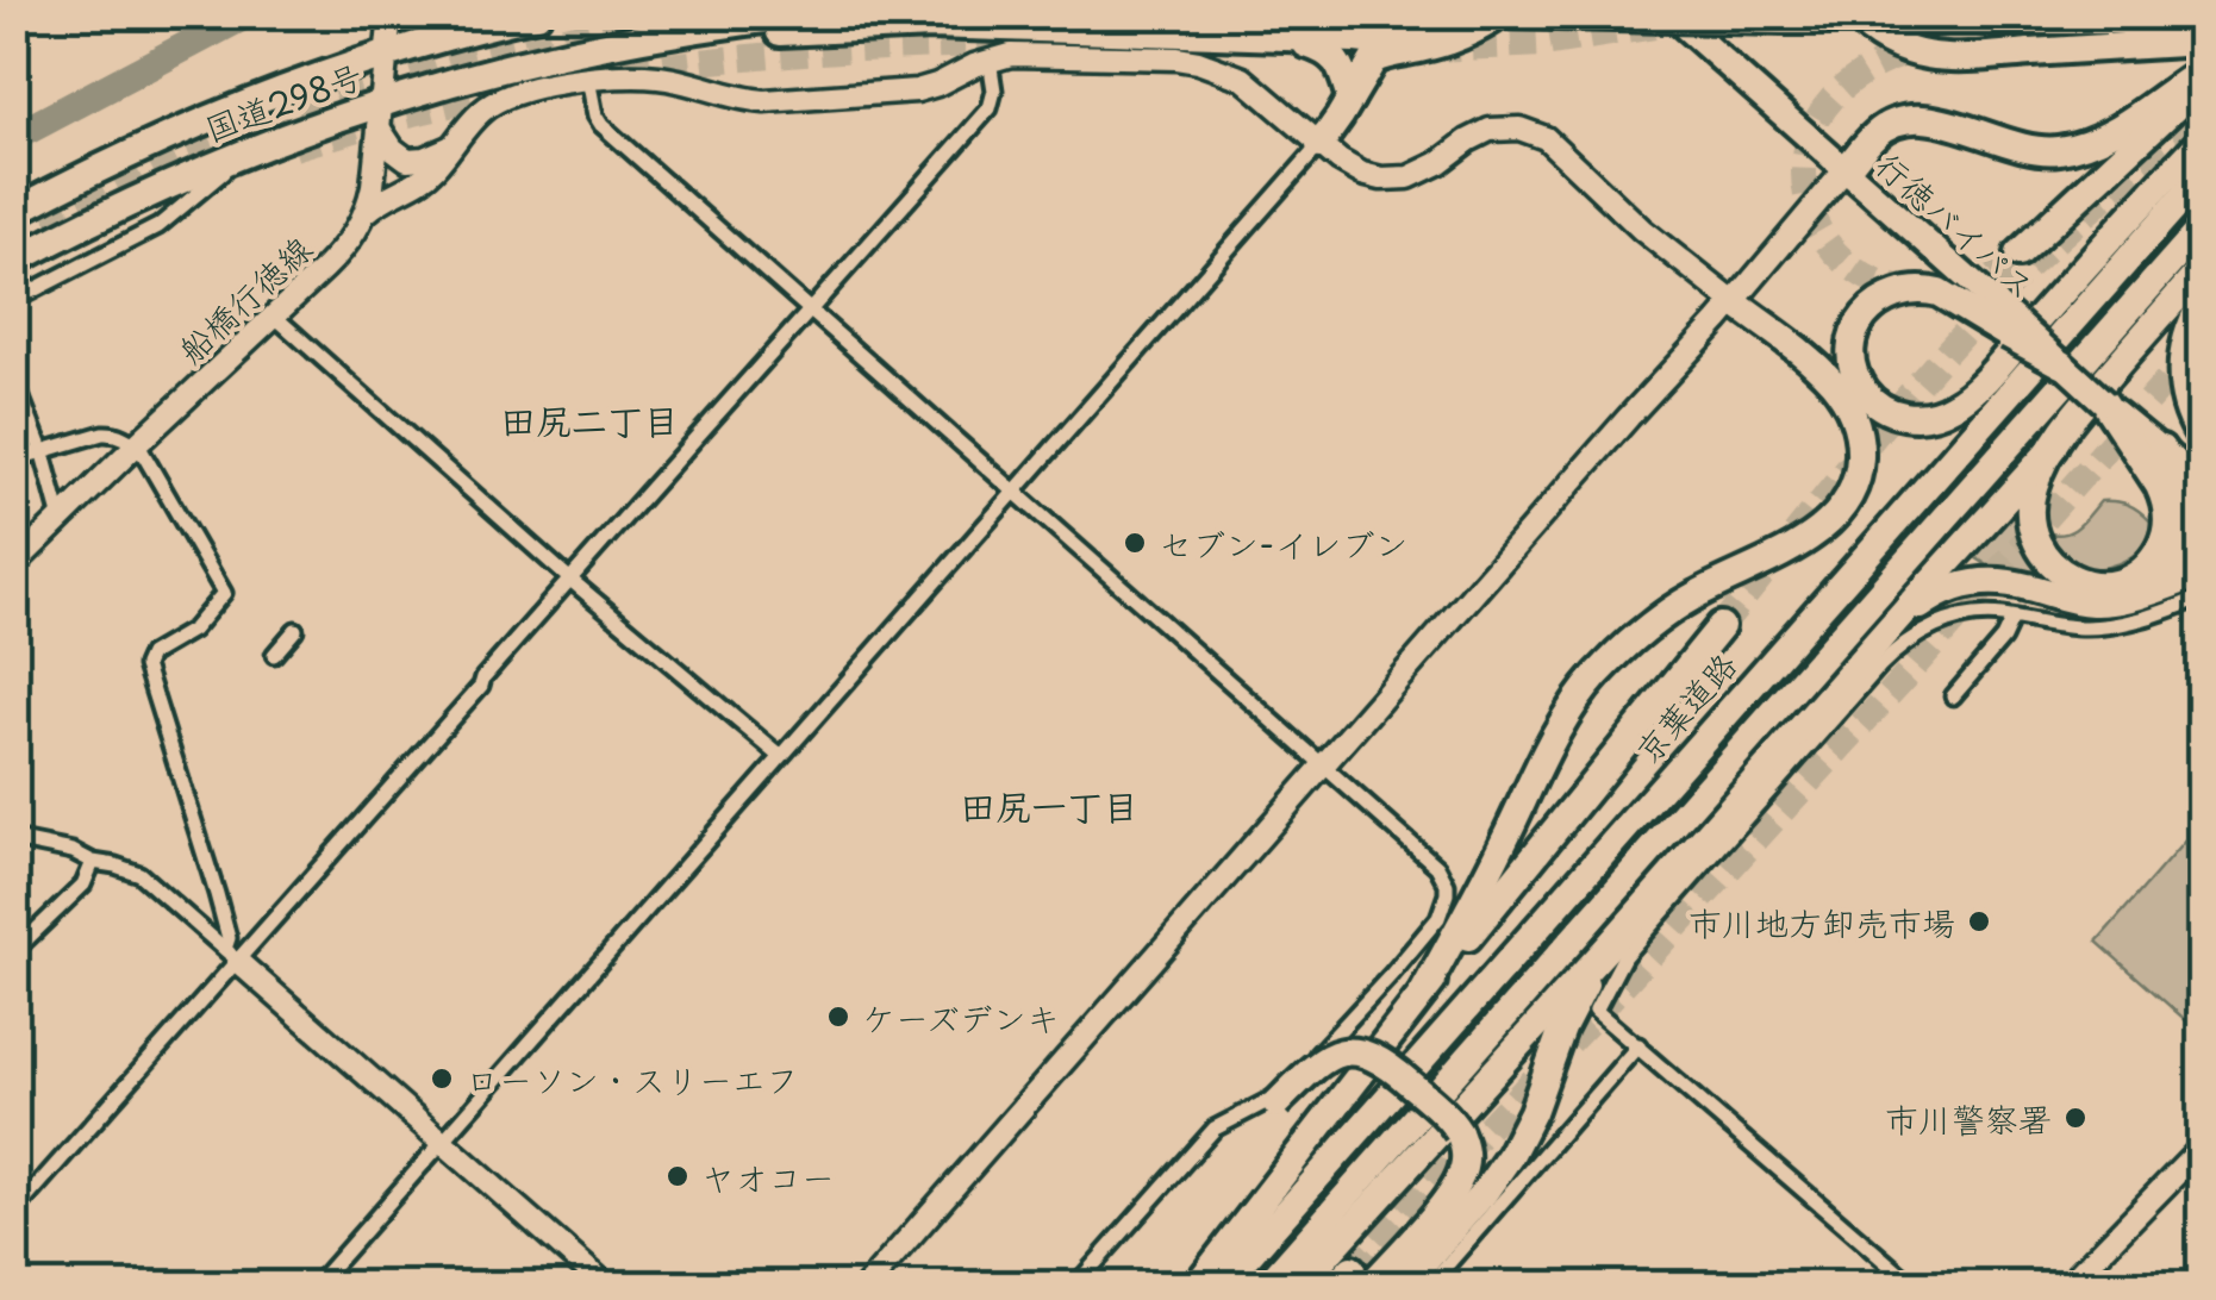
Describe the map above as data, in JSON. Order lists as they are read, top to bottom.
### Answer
{
  "streets": {
    "highway": ["国道298号", "京葉道路"],
    "main road": ["行徳バイパス"],
    "street": ["船橋行徳線"]
  },
  "crossings": [
    ["国道298号", "船橋行徳線"]
  ],
  "districts": ["田尻二丁目", "田尻一丁目"],
  "places": [
    "セブン-イレブン",
    "市川地方卸売市場",
    "ケーズデンキ",
    "ローソン・スリーエフ",
    "市川警察署",
    "ヤオコー"
  ]
}
